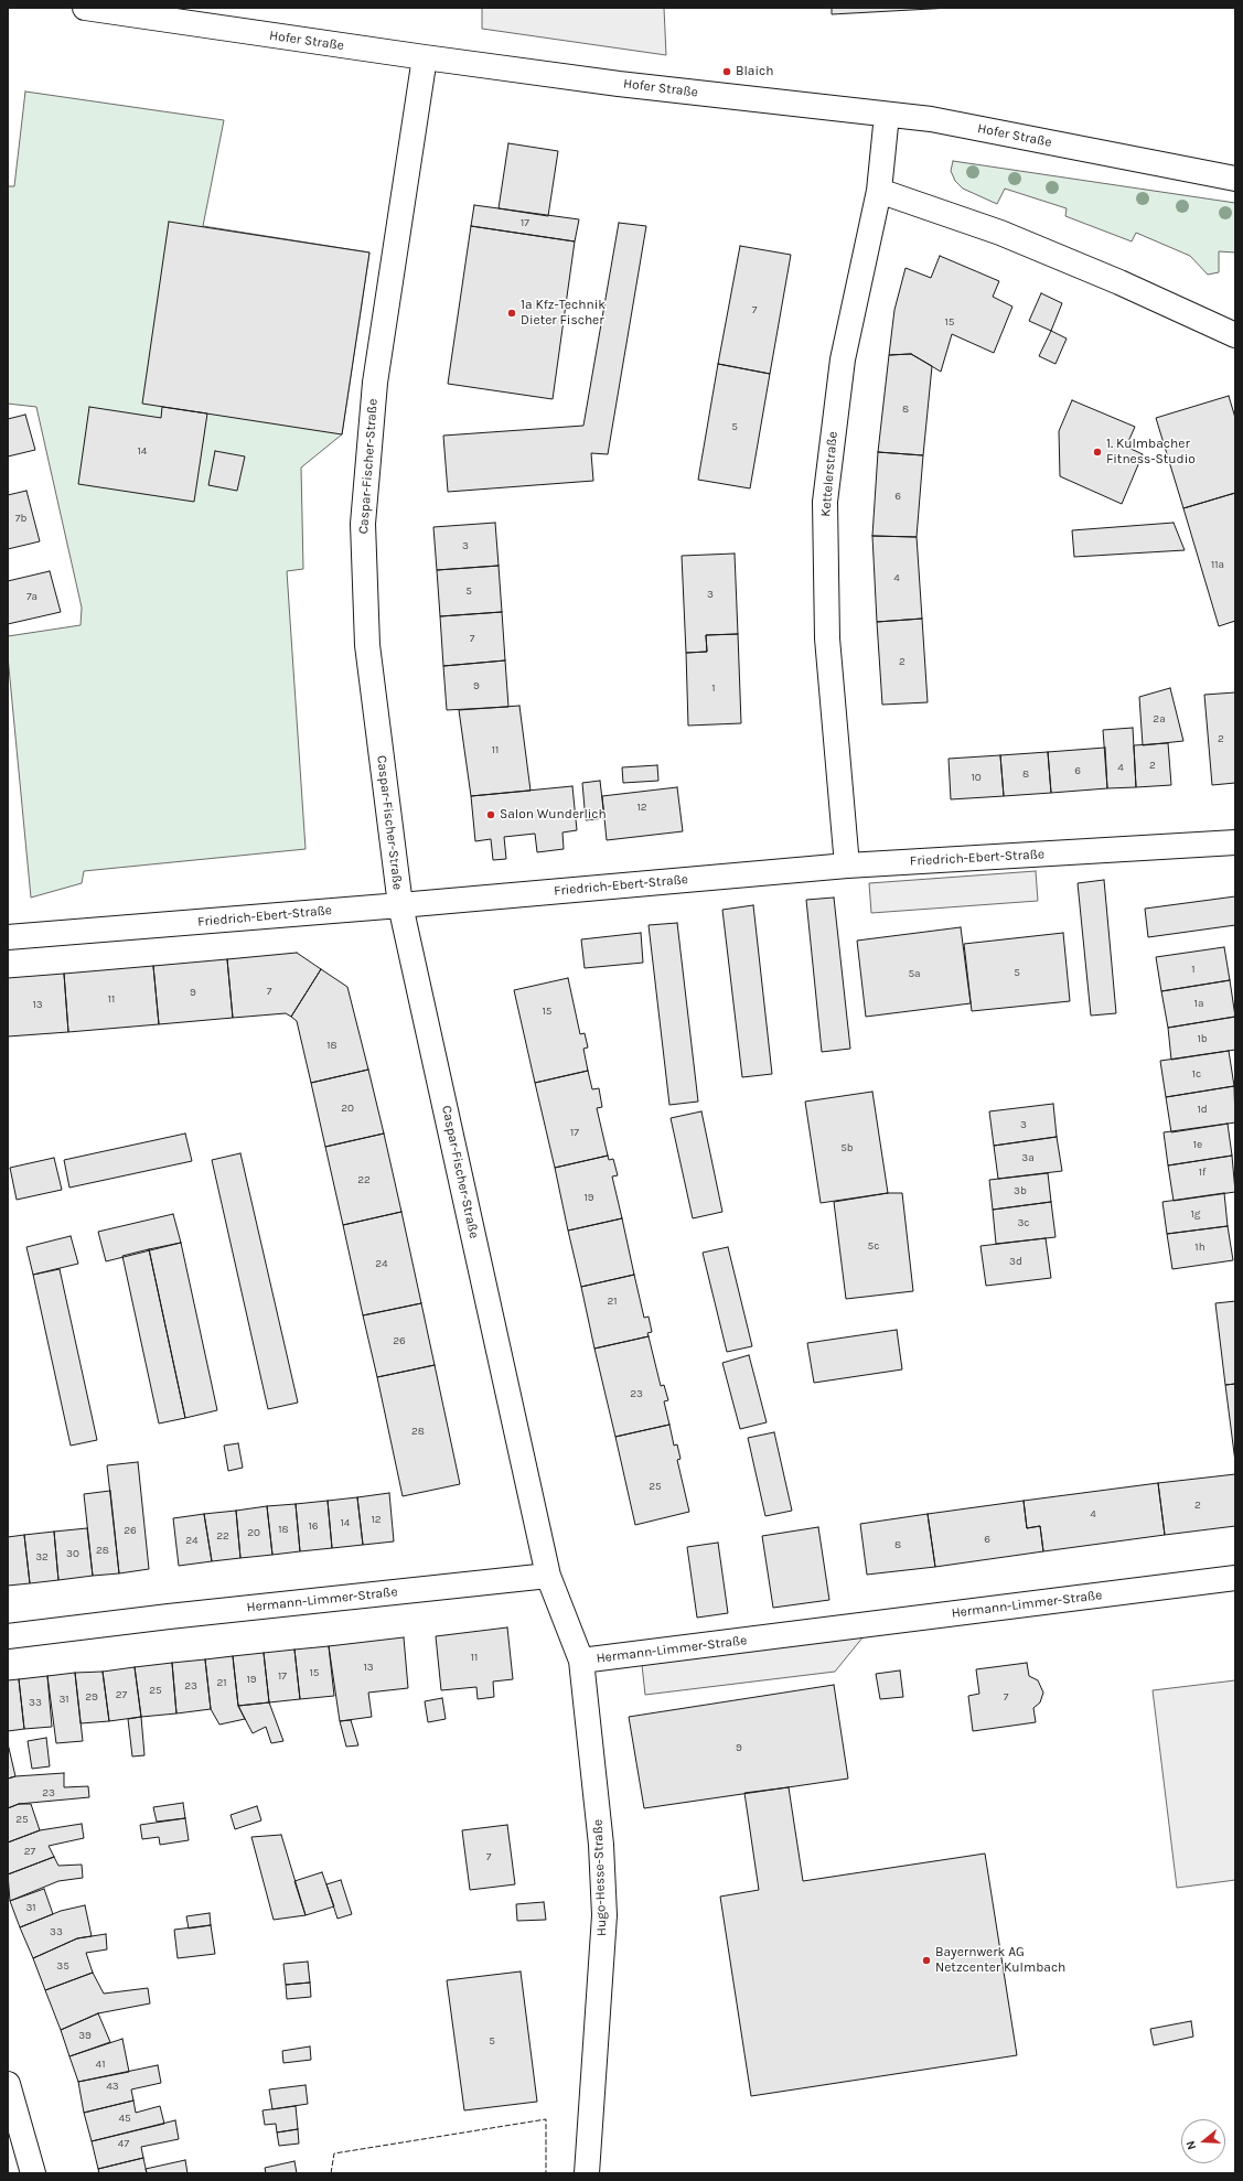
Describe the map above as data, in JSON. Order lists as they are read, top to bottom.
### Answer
{
  "streets": {
    "street": [
      "Hofer Straße",
      "Caspar-Fischer-Straße",
      "Kettelerstraße",
      "Friedrich-Ebert-Straße",
      "Hermann-Limmer-Straße",
      "Hugo-Hesse-Straße"
    ]
  },
  "crossings": [
    ["Hofer Straße", "Caspar-Fischer-Straße"],
    ["Hofer Straße", "Kettelerstraße"],
    ["Caspar-Fischer-Straße", "Friedrich-Ebert-Straße"],
    ["Caspar-Fischer-Straße", "Hermann-Limmer-Straße"],
    ["Kettelerstraße", "Friedrich-Ebert-Straße"],
    ["Hermann-Limmer-Straße", "Hugo-Hesse-Straße"]
  ],
  "places": [
    "Blaich",
    "1a Kfz-Technik Dieter Fischer",
    "1. Kulmbacher Fitness-Studio",
    "Salon Wunderlich",
    "Bayernwerk AG Netzcenter Kulmbach"
  ],
  "house_numbers": [
    "17",
    "7",
    "15",
    "8",
    "5",
    "14",
    "6",
    "7b",
    "3",
    "11a",
    "4",
    "5",
    "3",
    "7a",
    "7",
    "2",
    "9",
    "1",
    "2a",
    "2",
    "11",
    "2",
    "4",
    "6",
    "8",
    "10",
    "12",
    "1",
    "5",
    "5a",
    "7",
    "9",
    "11",
    "1a",
    "13",
    "15",
    "1b",
    "18",
    "1c",
    "20",
    "1d",
    "3",
    "17",
    "1e",
    "5b",
    "3a",
    "1f",
    "22",
    "3b",
    "19",
    "1g",
    "3c",
    "5c",
    "1h",
    "3d",
    "24",
    "21",
    "26",
    "23",
    "28",
    "25",
    "2",
    "4",
    "12",
    "14",
    "16",
    "18",
    "26",
    "20",
    "22",
    "6",
    "24",
    "8",
    "28",
    "30",
    "32",
    "11",
    "13",
    "15",
    "17",
    "19",
    "21",
    "23",
    "25",
    "27",
    "29",
    "7",
    "31",
    "33",
    "9",
    "23",
    "25",
    "27",
    "7",
    "31",
    "33",
    "35",
    "39",
    "5",
    "41",
    "43",
    "45",
    "47"
  ],
  "north": "left"
}
